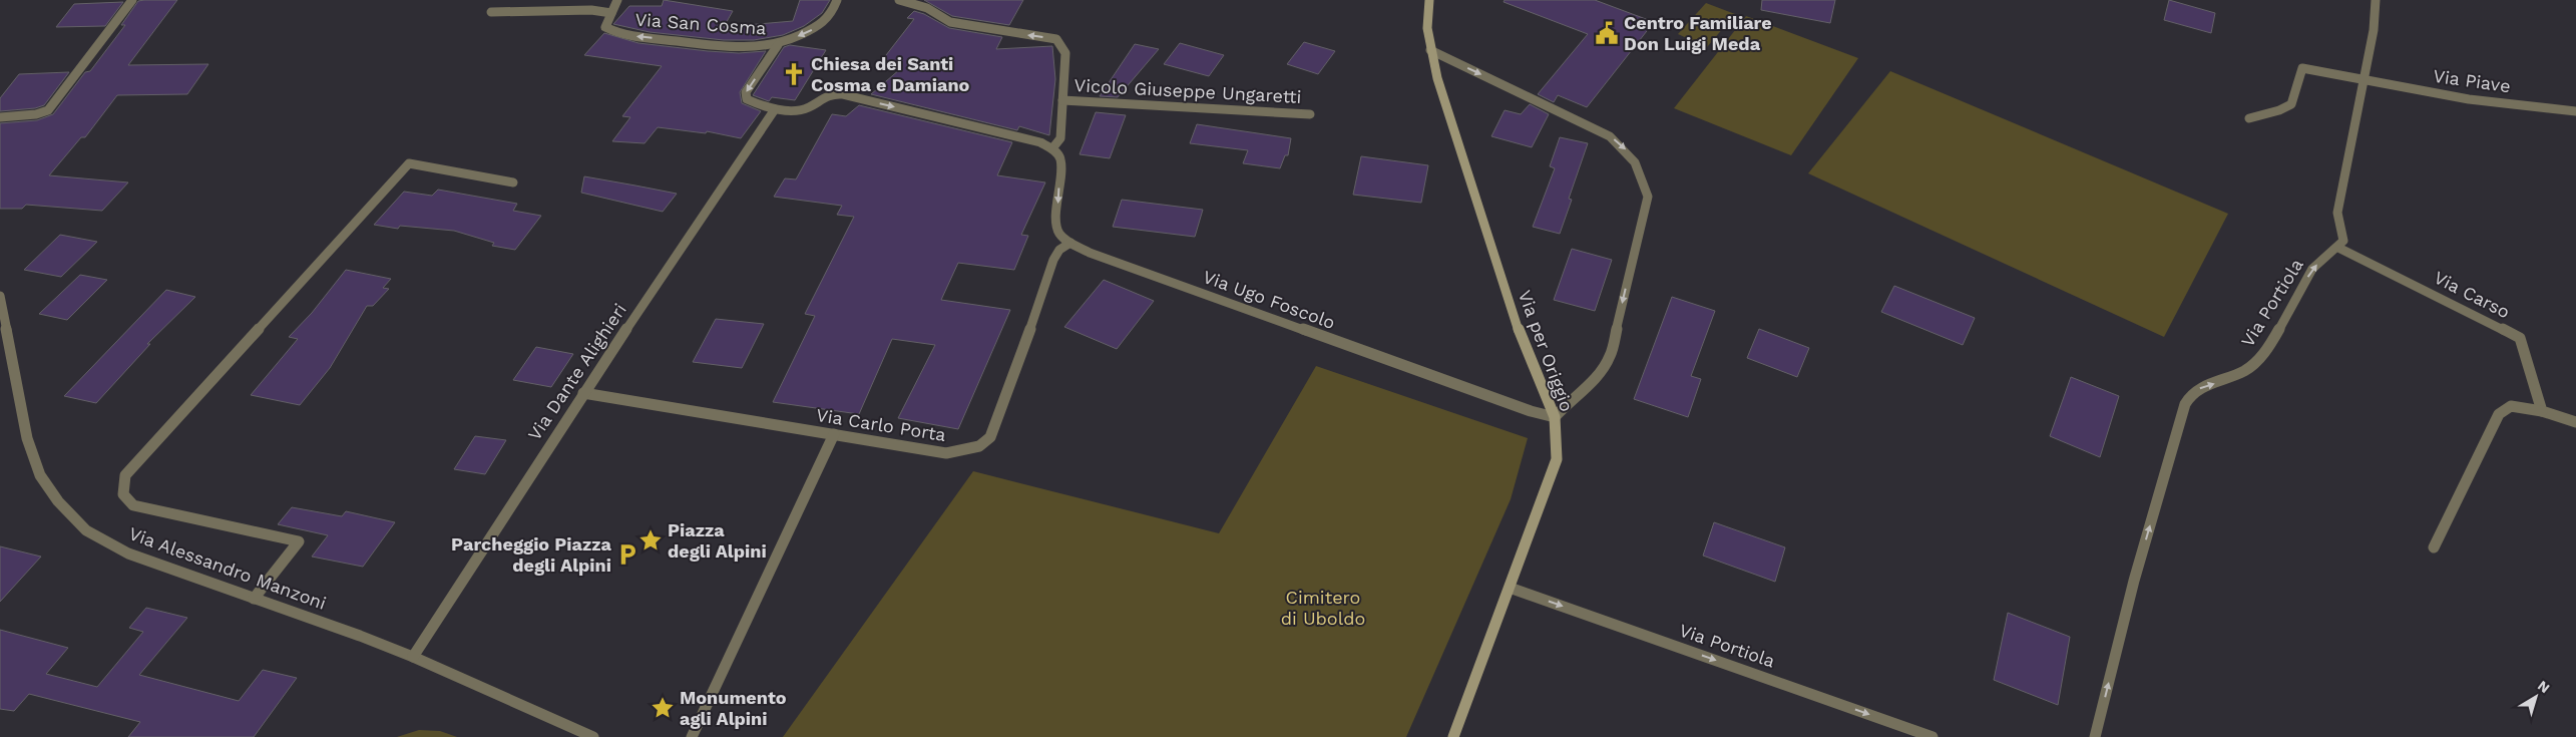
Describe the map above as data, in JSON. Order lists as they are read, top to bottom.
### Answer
{
  "streets": {
    "street": [
      "Via San Cosma",
      "Via Piave",
      "Vicolo Giuseppe Ungaretti",
      "Via Carso",
      "Via Ugo Foscolo",
      "Via Portiola",
      "Via per Origgio",
      "Via Dante Alighieri",
      "Via Carlo Porta",
      "Via Alessandro Manzoni"
    ]
  },
  "crossings": [
    ["Via Carso", "Via Portiola"],
    ["Via Ugo Foscolo", "Via per Origgio"],
    ["Via Ugo Foscolo", "Via Carlo Porta"],
    ["Via Portiola", "Via per Origgio"],
    ["Via Dante Alighieri", "Via Carlo Porta"],
    ["Via Dante Alighieri", "Via Alessandro Manzoni"]
  ],
  "parks": ["Cimitero di Uboldo"],
  "places": {
    "public building": ["Centro Familiare Don Luigi Meda"],
    "church": ["Chiesa dei Santi Cosma e Damiano"],
    "place": ["Piazza degli Alpini", "Monumento agli Alpini"],
    "parking": ["Parcheggio Piazza degli Alpini"]
  },
  "north": "top right"
}
